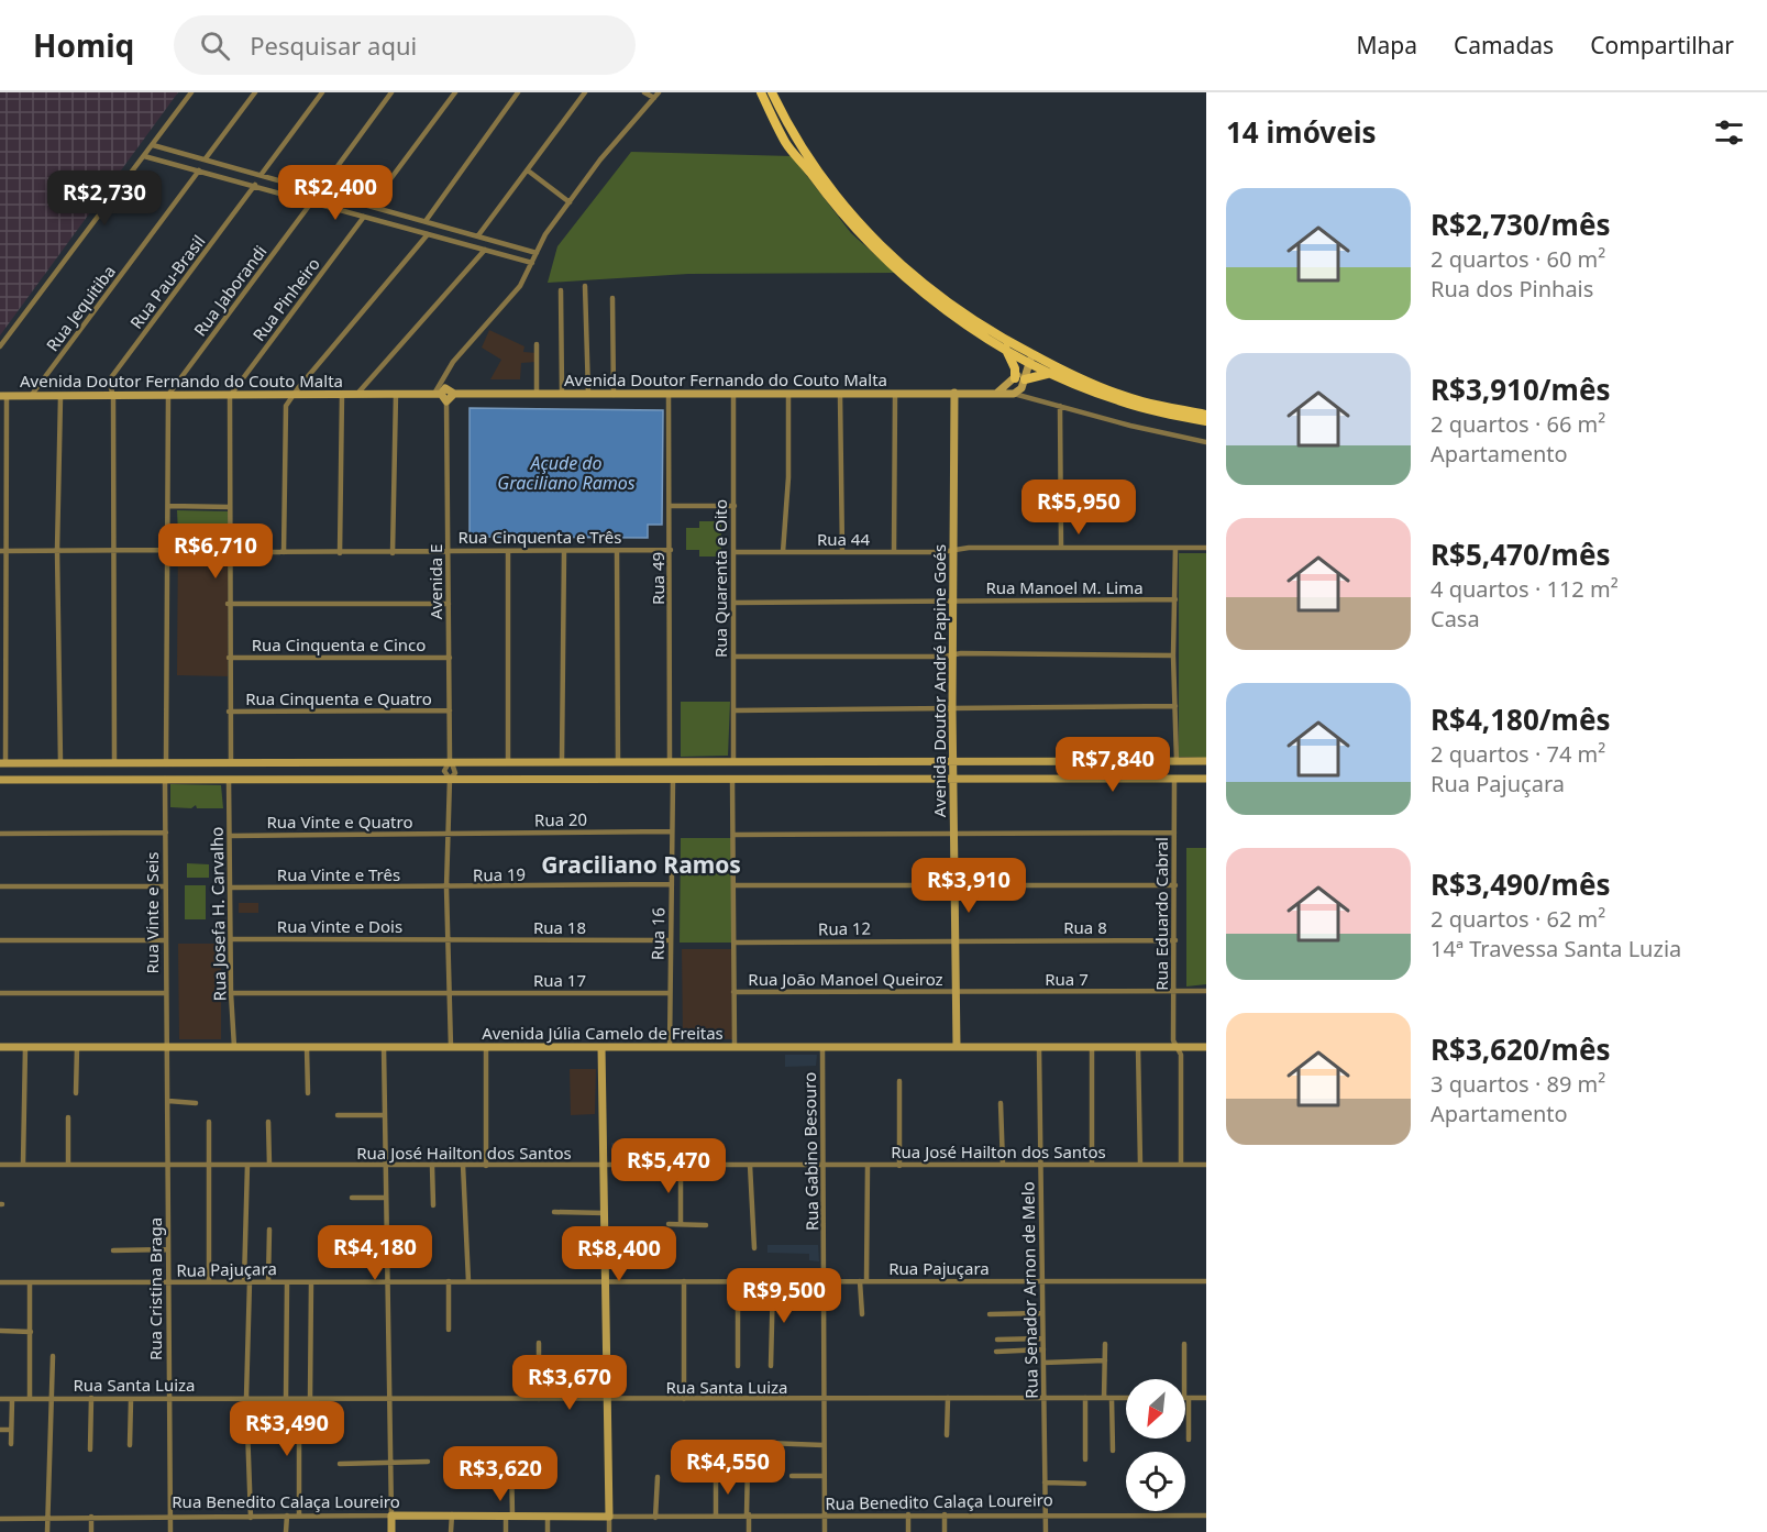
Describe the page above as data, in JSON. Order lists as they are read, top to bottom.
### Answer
{
  "streets": {
    "street": [
      "Rua Pau-Brasil",
      "Rua Jaborandi",
      "Rua Pinheiro",
      "Rua Jequitiba",
      "Avenida Doutor Fernando do Couto Malta",
      "Rua Cinquenta e Três",
      "Rua 44",
      "Rua 49",
      "Rua Quarenta e Oito",
      "Avenida E",
      "Rua Manoel M. Lima",
      "Rua Cinquenta e Cinco",
      "Avenida Doutor André Papine Goés",
      "Rua Cinquenta e Quatro",
      "Rua 20",
      "Rua Vinte e Quatro",
      "Rua Vinte e Três",
      "Rua 19",
      "Rua Vinte e Seis",
      "Rua Josefa H. Carvalho",
      "Rua Eduardo Cabral",
      "Rua Vinte e Dois",
      "Rua 18",
      "Rua 8",
      "Rua 12",
      "Rua 16",
      "Rua João Manoel Queiroz",
      "Rua 7",
      "Rua 17",
      "Avenida Júlia Camelo de Freitas",
      "Rua Gabino Besouro",
      "Rua José Hailton dos Santos",
      "Rua Pajuçara",
      "Rua Cristina Braga",
      "Rua Senador Arnon de Melo",
      "Rua Santa Luiza",
      "Rua Benedito Calaça Loureiro"
    ]
  },
  "crossings": [
    ["Rua Pau-Brasil", "Avenida Doutor Fernando do Couto Malta"],
    ["Rua Jaborandi", "Avenida Doutor Fernando do Couto Malta"],
    ["Rua Pinheiro", "Avenida Doutor Fernando do Couto Malta"],
    ["Rua Jequitiba", "Avenida Doutor Fernando do Couto Malta"],
    ["Avenida Doutor Fernando do Couto Malta", "Rua 49"],
    ["Avenida Doutor Fernando do Couto Malta", "Rua Quarenta e Oito"],
    ["Avenida Doutor Fernando do Couto Malta", "Avenida Doutor André Papine Goés"],
    ["Rua Cinquenta e Três", "Rua 49"],
    ["Rua Cinquenta e Três", "Avenida E"],
    ["Rua 44", "Rua Quarenta e Oito"],
    ["Rua 44", "Avenida Doutor André Papine Goés"],
    ["Rua Quarenta e Oito", "Rua Manoel M. Lima"],
    ["Avenida E", "Rua Cinquenta e Cinco"],
    ["Avenida E", "Rua Cinquenta e Quatro"],
    ["Avenida E", "Rua 20"],
    ["Avenida E", "Rua Vinte e Quatro"],
    ["Avenida E", "Rua Vinte e Três"],
    ["Avenida E", "Rua 19"],
    ["Avenida E", "Rua Vinte e Dois"],
    ["Avenida E", "Rua 18"],
    ["Avenida E", "Rua 17"],
    ["Avenida E", "Avenida Júlia Camelo de Freitas"],
    ["Rua Manoel M. Lima", "Avenida Doutor André Papine Goés"],
    ["Avenida Doutor André Papine Goés", "Rua 8"],
    ["Avenida Doutor André Papine Goés", "Rua 12"],
    ["Avenida Doutor André Papine Goés", "Rua João Manoel Queiroz"],
    ["Avenida Doutor André Papine Goés", "Rua 7"],
    ["Avenida Doutor André Papine Goés", "Avenida Júlia Camelo de Freitas"],
    ["Rua 20", "Rua Vinte e Quatro"],
    ["Rua 20", "Rua 16"],
    ["Rua Vinte e Quatro", "Rua Josefa H. Carvalho"],
    ["Rua Vinte e Três", "Rua 19"],
    ["Rua Vinte e Três", "Rua Josefa H. Carvalho"],
    ["Rua 19", "Rua 16"],
    ["Rua Vinte e Seis", "Avenida Júlia Camelo de Freitas"],
    ["Rua Vinte e Seis", "Rua Cristina Braga"],
    ["Rua Josefa H. Carvalho", "Rua Vinte e Dois"],
    ["Rua Josefa H. Carvalho", "Rua 17"],
    ["Rua Josefa H. Carvalho", "Avenida Júlia Camelo de Freitas"],
    ["Rua Eduardo Cabral", "Rua 8"],
    ["Rua Eduardo Cabral", "Rua 7"],
    ["Rua Eduardo Cabral", "Avenida Júlia Camelo de Freitas"],
    ["Rua Eduardo Cabral", "Rua José Hailton dos Santos"],
    ["Rua Vinte e Dois", "Rua 18"],
    ["Rua 18", "Rua 16"],
    ["Rua 8", "Rua 12"],
    ["Rua 16", "Rua 17"],
    ["Rua 16", "Avenida Júlia Camelo de Freitas"],
    ["Rua João Manoel Queiroz", "Rua 7"],
    ["Avenida Júlia Camelo de Freitas", "Rua Gabino Besouro"],
    ["Avenida Júlia Camelo de Freitas", "Rua Cristina Braga"],
    ["Avenida Júlia Camelo de Freitas", "Rua Senador Arnon de Melo"],
    ["Rua Gabino Besouro", "Rua José Hailton dos Santos"],
    ["Rua Gabino Besouro", "Rua Pajuçara"],
    ["Rua Gabino Besouro", "Rua Santa Luiza"],
    ["Rua Gabino Besouro", "Rua Benedito Calaça Loureiro"],
    ["Rua José Hailton dos Santos", "Rua Cristina Braga"],
    ["Rua José Hailton dos Santos", "Rua Senador Arnon de Melo"],
    ["Rua Pajuçara", "Rua Cristina Braga"],
    ["Rua Pajuçara", "Rua Senador Arnon de Melo"],
    ["Rua Cristina Braga", "Rua Santa Luiza"],
    ["Rua Cristina Braga", "Rua Benedito Calaça Loureiro"],
    ["Rua Senador Arnon de Melo", "Rua Santa Luiza"],
    ["Rua Senador Arnon de Melo", "Rua Benedito Calaça Loureiro"]
  ],
  "districts": ["Graciliano Ramos"],
  "water": ["Açude do Graciliano Ramos"],
  "north": "bottom left",
  "page": {
    "header": "Homiq",
    "search": "Pesquisar aqui",
    "nav": ["Mapa", "Camadas", "Compartilhar"],
    "heading": "14 imóveis",
    "price": [
      "R$2,400",
      "R$2,730",
      "R$5,950",
      "R$6,710",
      "R$7,840",
      "R$3,910",
      "R$5,470",
      "R$4,180",
      "R$8,400",
      "R$9,500",
      "R$3,670",
      "R$3,490",
      "R$4,550",
      "R$3,620"
    ],
    "list": [
      {
        "name": "R$2,730/mês",
        "note": "2 quartos · 60 m² · Rua dos Pinhais"
      },
      {
        "name": "R$3,910/mês",
        "note": "2 quartos · 66 m² · Apartamento"
      },
      {
        "name": "R$5,470/mês",
        "note": "4 quartos · 112 m² · Casa"
      },
      {
        "name": "R$4,180/mês",
        "note": "2 quartos · 74 m² · Rua Pajuçara"
      },
      {
        "name": "R$3,490/mês",
        "note": "2 quartos · 62 m² · 14ª Travessa Santa Luzia"
      },
      {
        "name": "R$3,620/mês",
        "note": "3 quartos · 89 m² · Apartamento"
      }
    ]
  }
}
